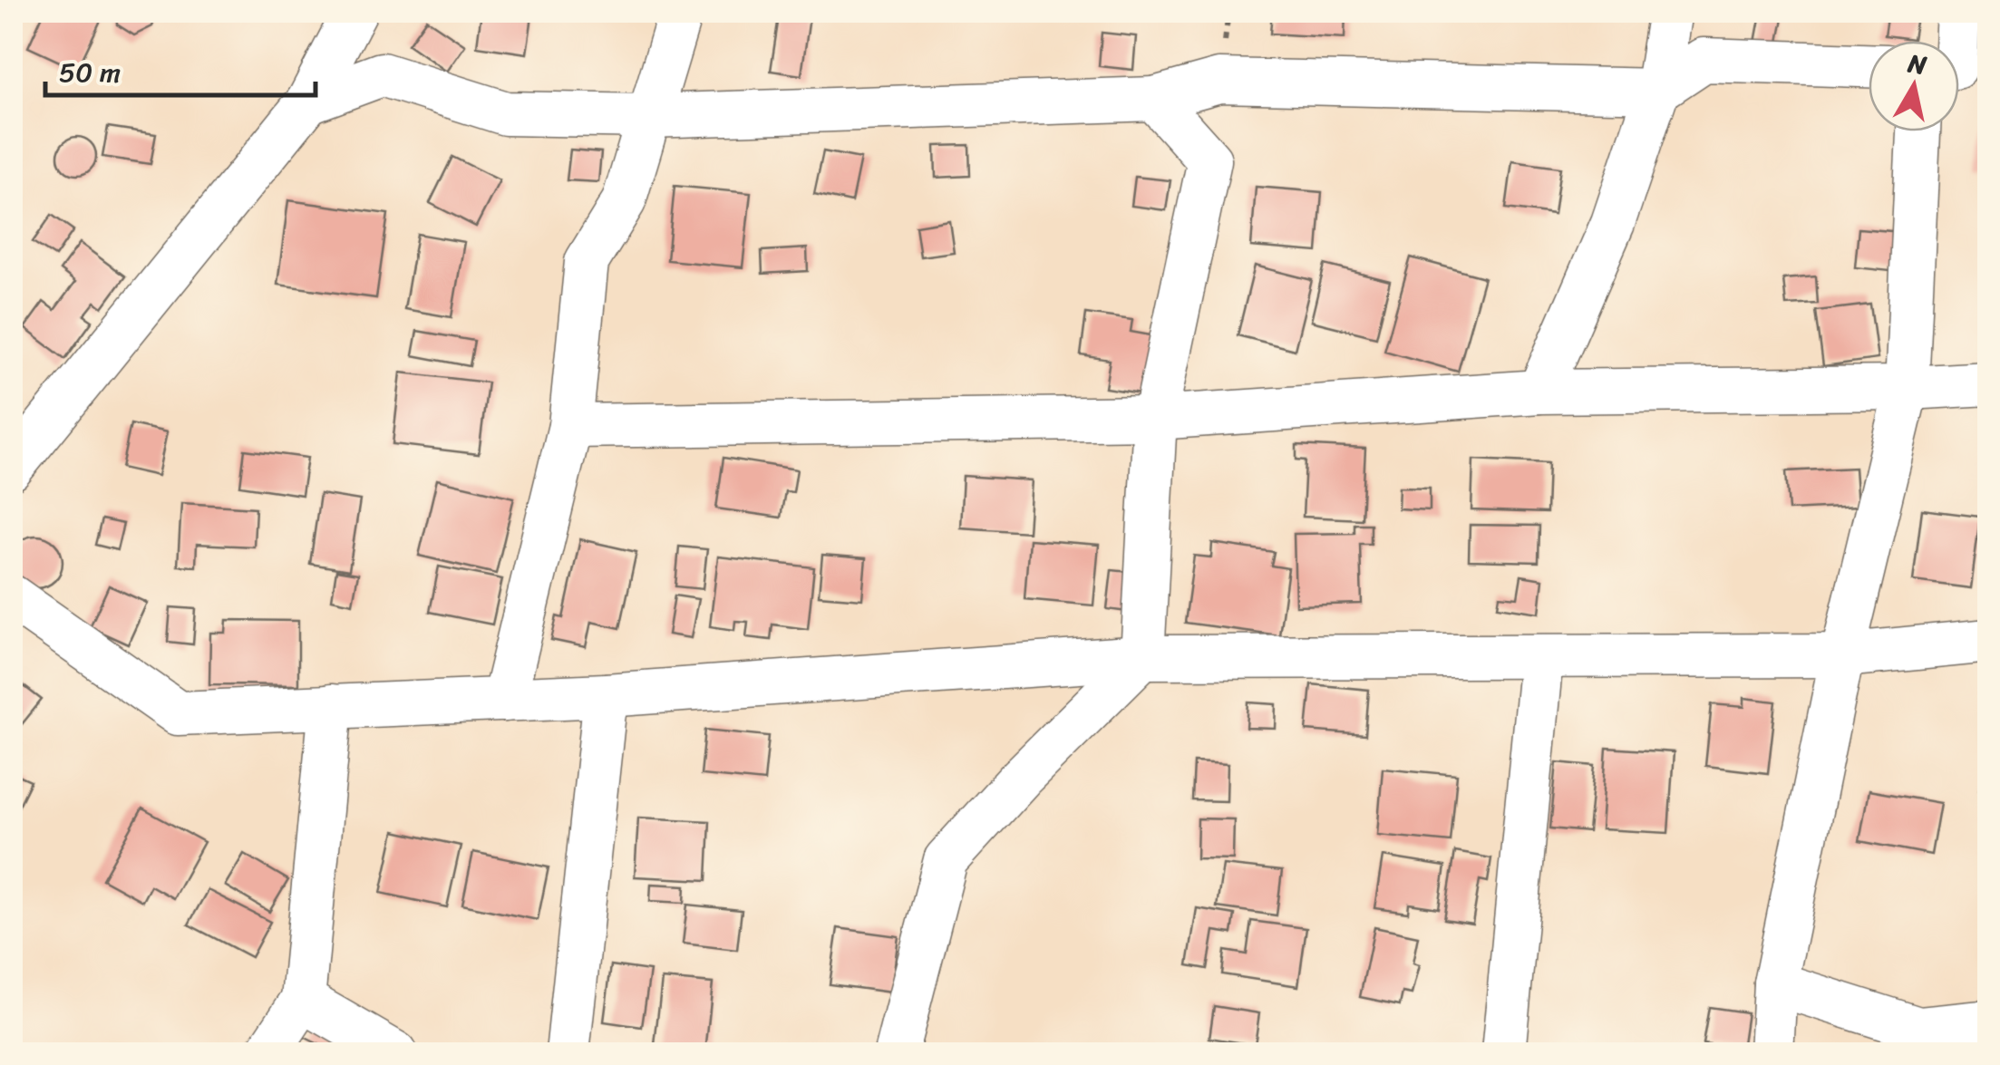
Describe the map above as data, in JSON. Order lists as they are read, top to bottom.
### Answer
{
  "scale_bar": "50 m",
  "north": "top"
}
